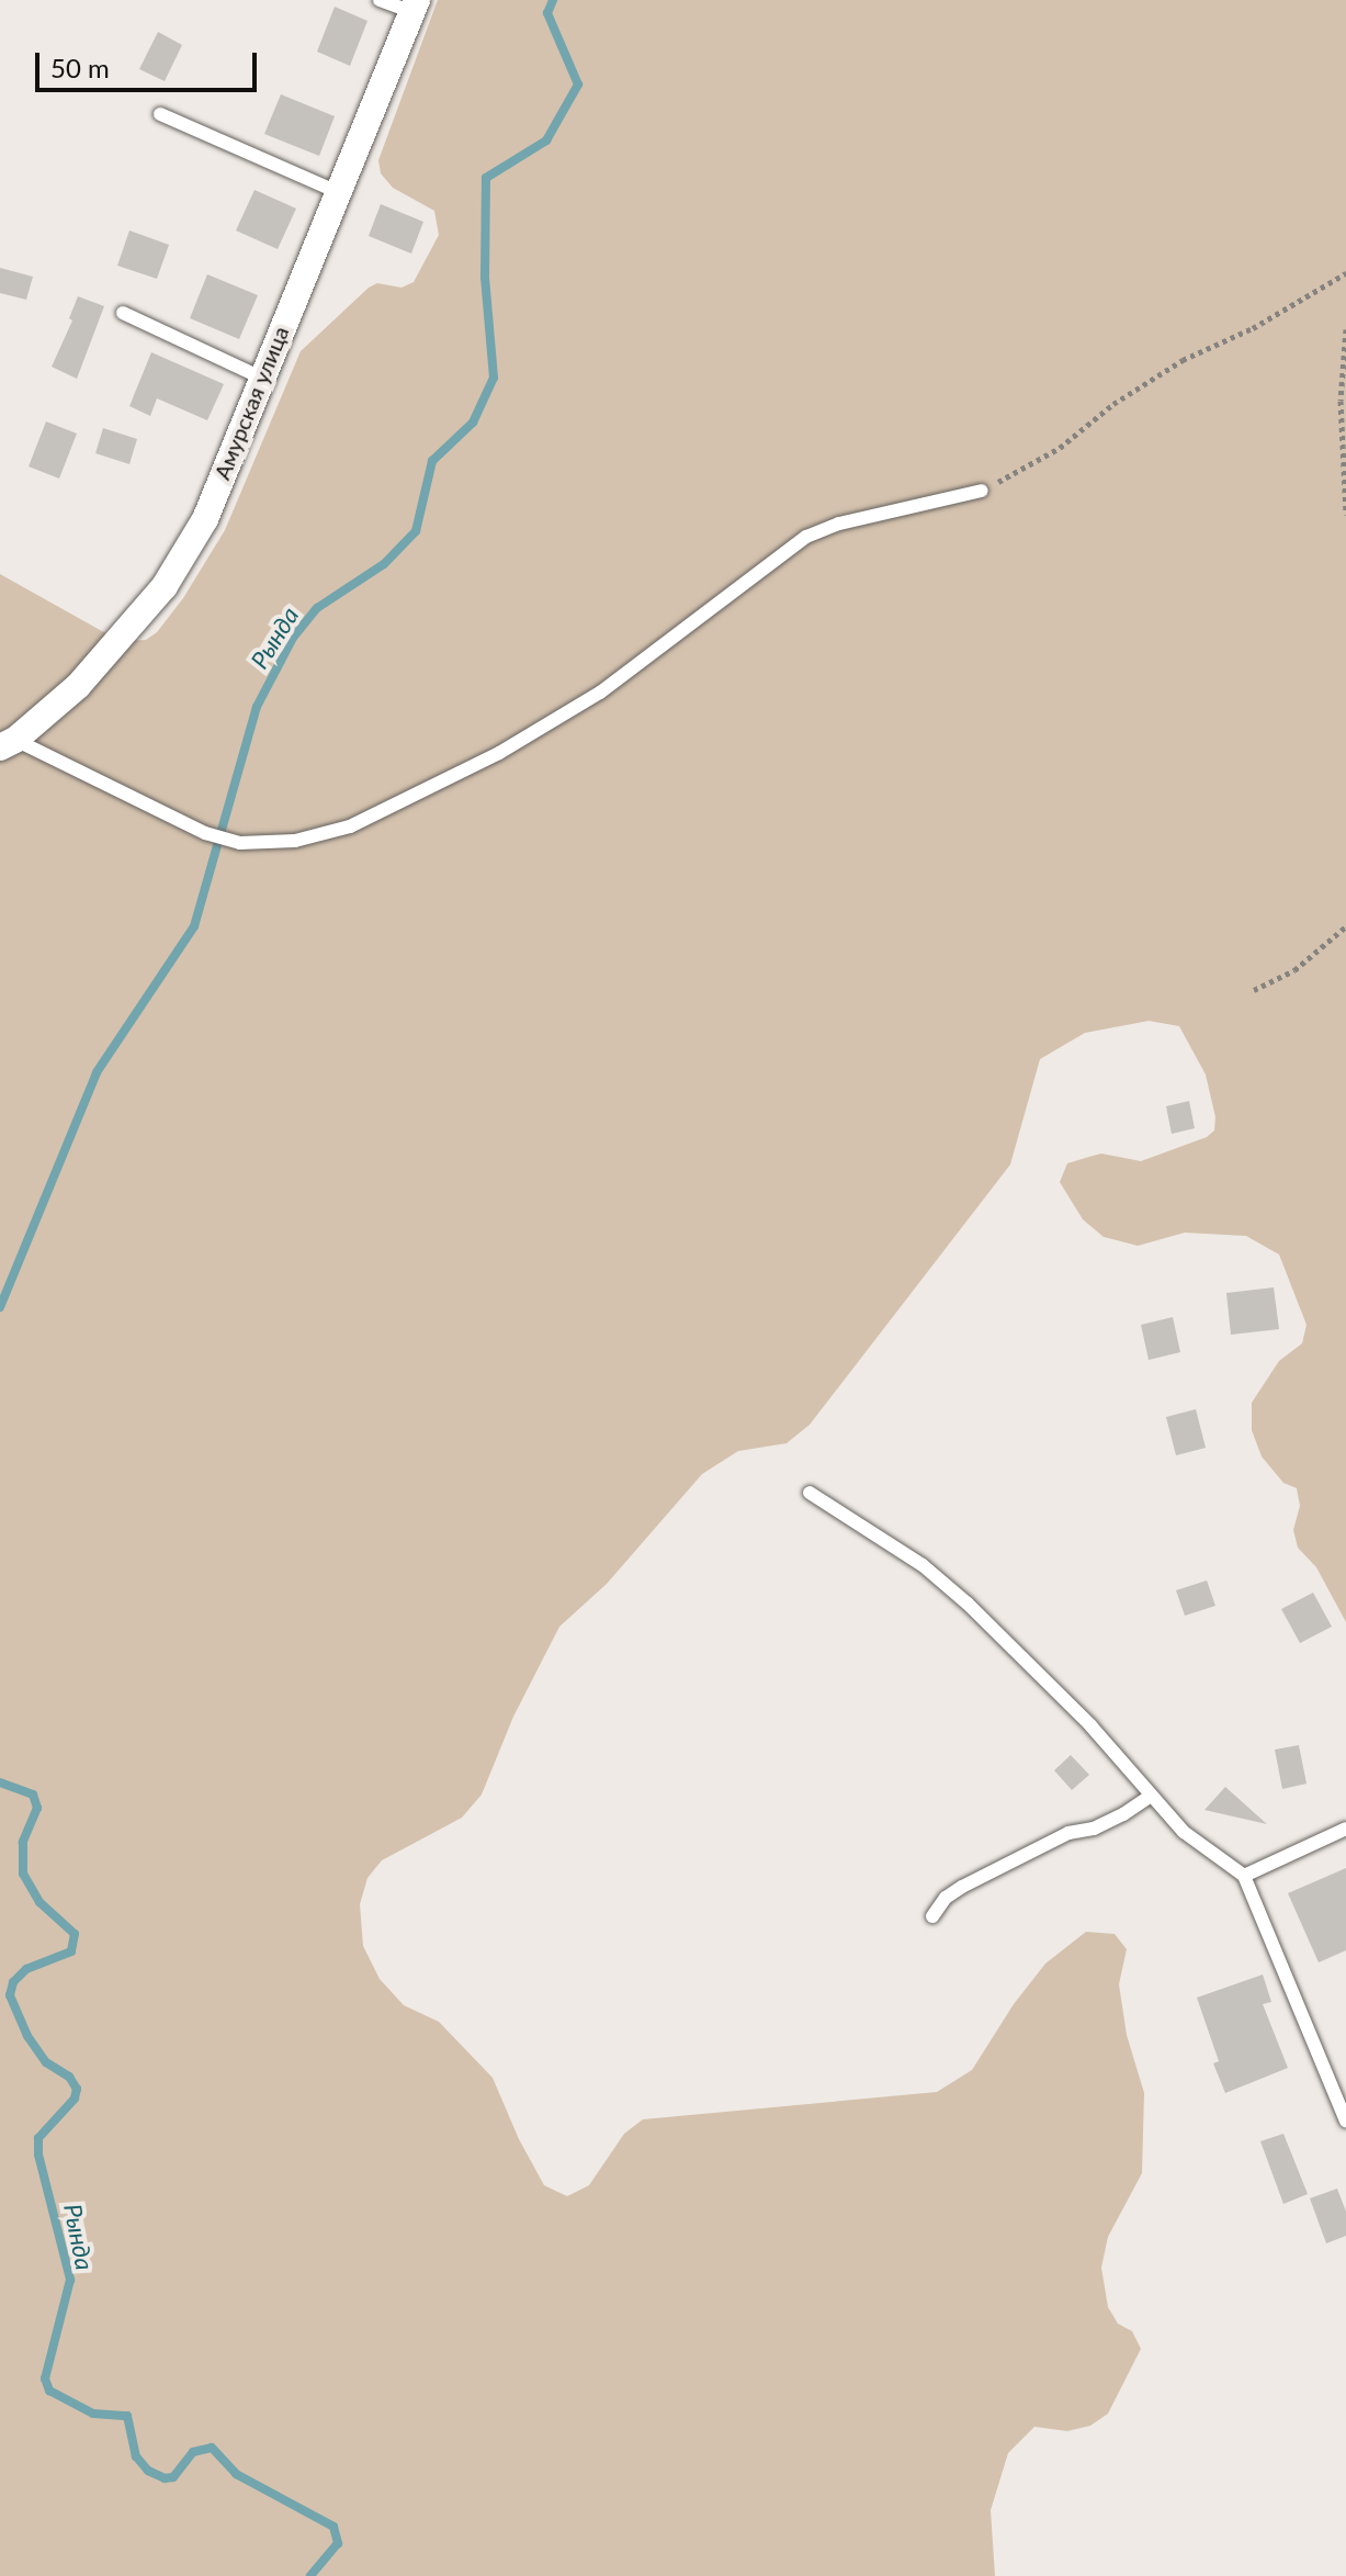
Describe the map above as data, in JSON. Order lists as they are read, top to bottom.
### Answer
{
  "streets": {
    "street": ["Амурская улица"]
  },
  "water": ["Рында"],
  "scale_bar": "50 m"
}
